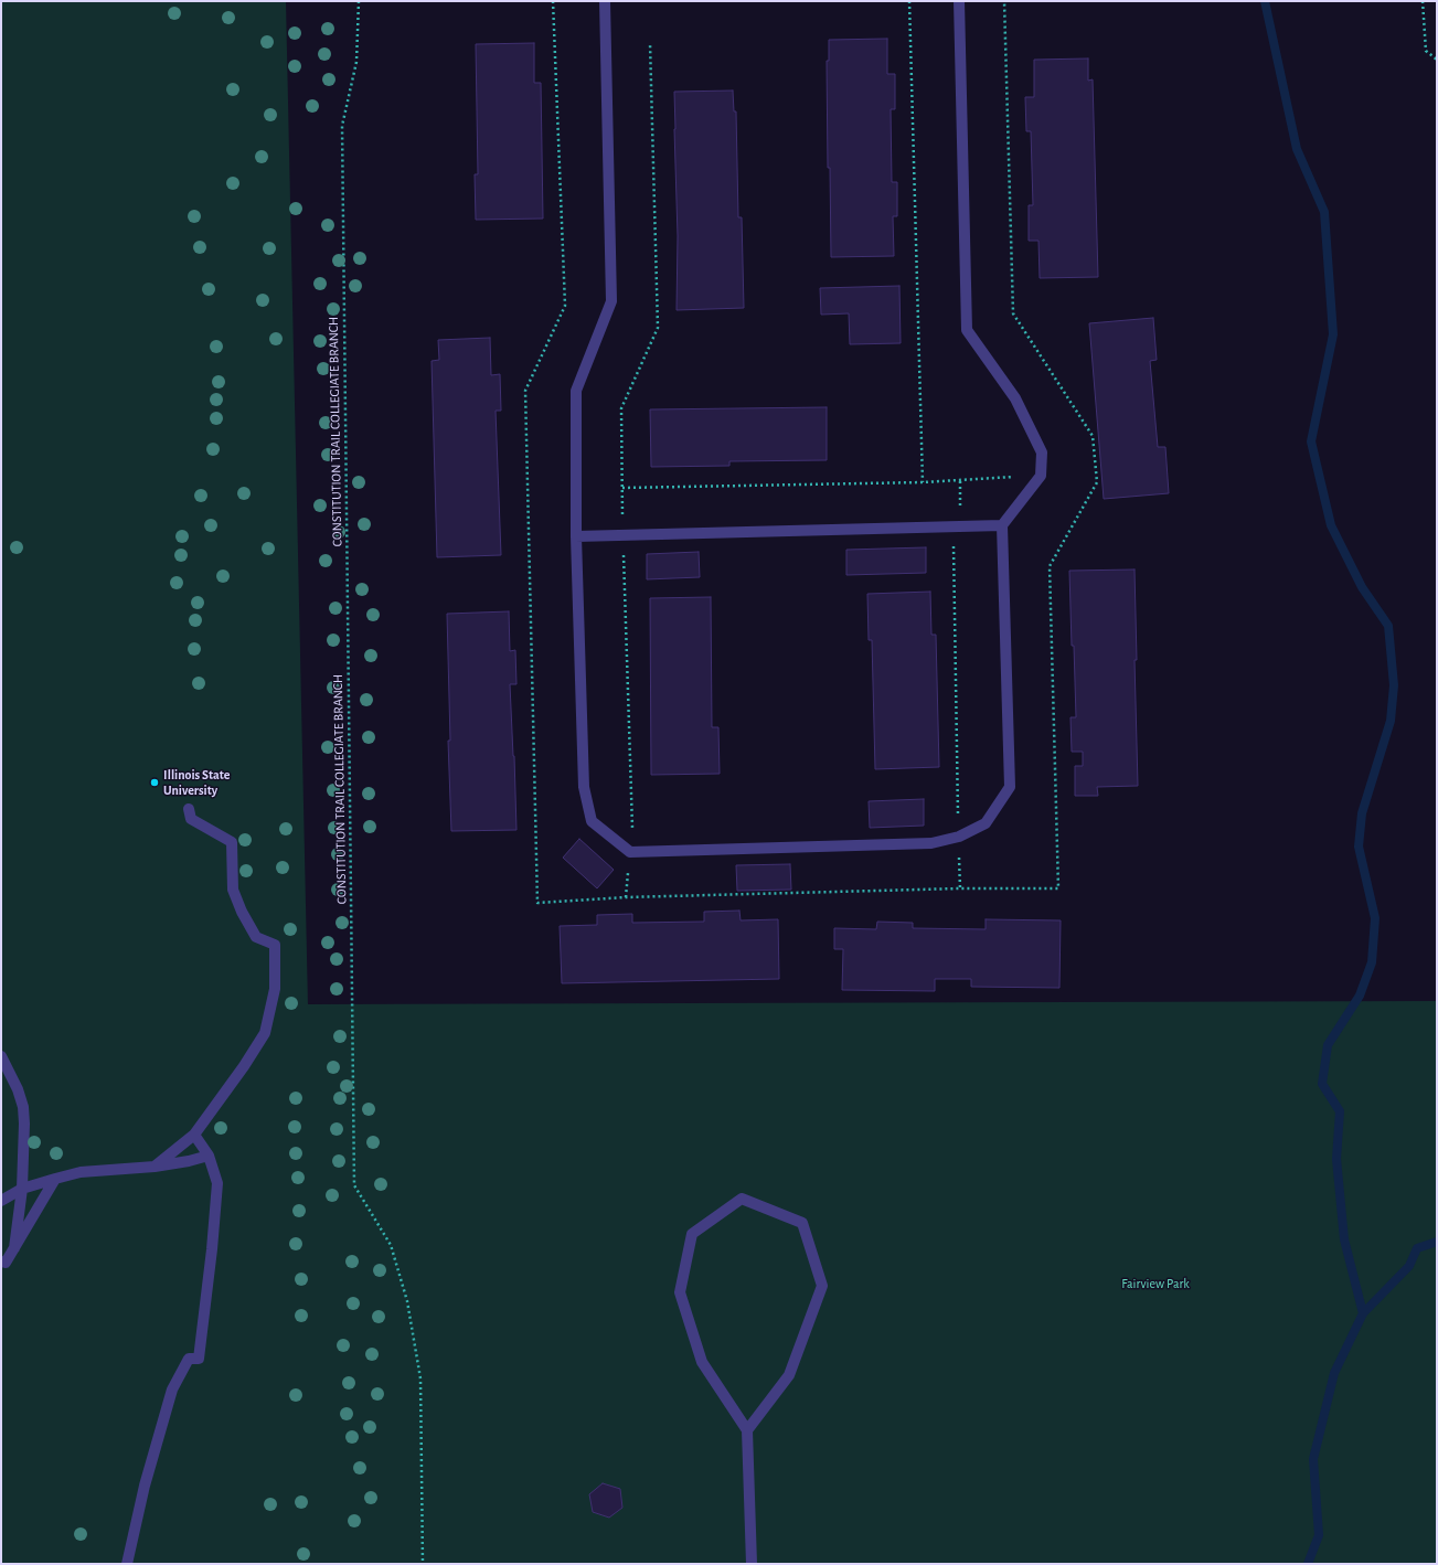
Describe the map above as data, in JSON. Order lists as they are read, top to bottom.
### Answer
{
  "streets": {
    "path": ["CONSTITUTION TRAIL COLLEGIATE BRANCH"]
  },
  "parks": ["Fairview Park"],
  "places": ["Illinois State University"]
}
